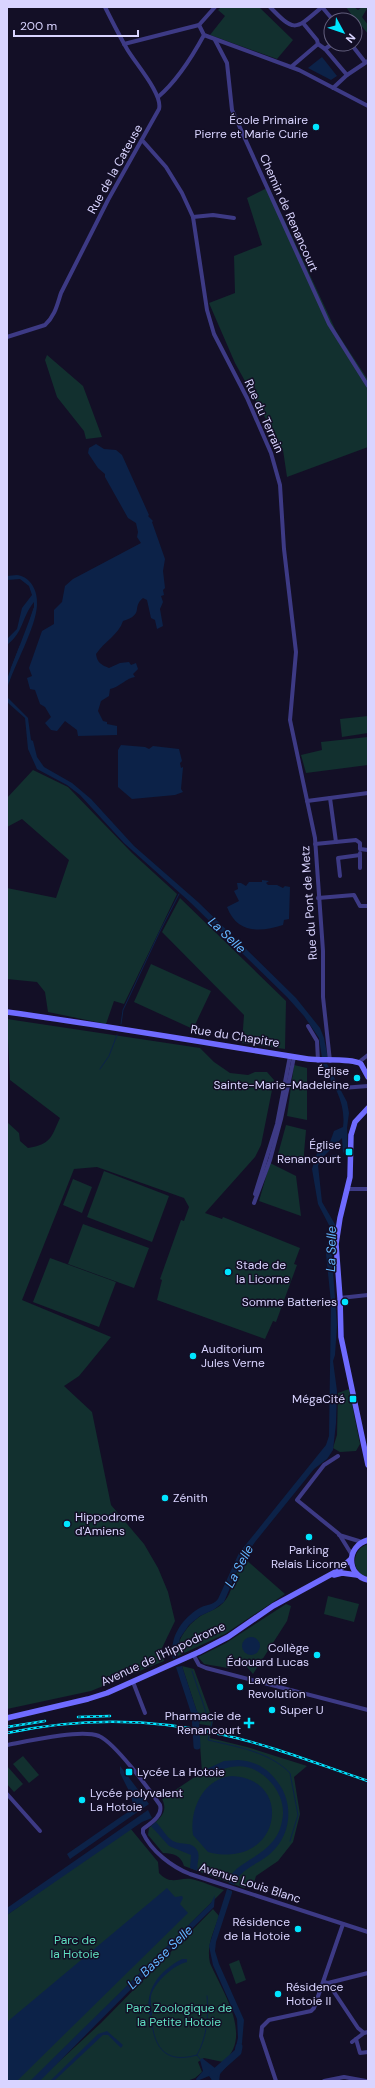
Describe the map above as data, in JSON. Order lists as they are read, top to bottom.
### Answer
{
  "streets": {
    "street": [
      "Rue de la Cateuse",
      "Chemin de Renancourt",
      "Rue du Terrain",
      "Rue du Pont de Metz",
      "Rue du Chapitre",
      "Avenue de l'Hippodrome",
      "Avenue Louis Blanc"
    ]
  },
  "crossings": [
    ["Rue de la Cateuse", "Rue du Terrain"],
    ["Rue du Terrain", "Rue du Pont de Metz"],
    ["Rue du Pont de Metz", "Rue du Chapitre"]
  ],
  "water": ["La Selle", "La Basse Selle"],
  "parks": ["Parc de la Hotoie", "Parc Zoologique de la Petite Hotoie"],
  "places": {
    "other": [
      "École Primaire Pierre et Marie Curie",
      "Église Sainte-Marie-Madeleine",
      "Stade de la Licorne",
      "Somme Batteries",
      "Auditorium Jules Verne",
      "Zénith",
      "Hippodrome d'Amiens",
      "Parking Relais Licorne",
      "Collège Édouard Lucas",
      "Laverie Revolution",
      "Super U",
      "Lycée polyvalent La Hotoie",
      "Résidence de la Hotoie",
      "Résidence Hotoie II"
    ],
    "transit": ["Église Renancourt", "MégaCité", "Lycée La Hotoie"],
    "health": ["Pharmacie de Renancourt"]
  },
  "scale_bar": "200 m",
  "north": "bottom right"
}
